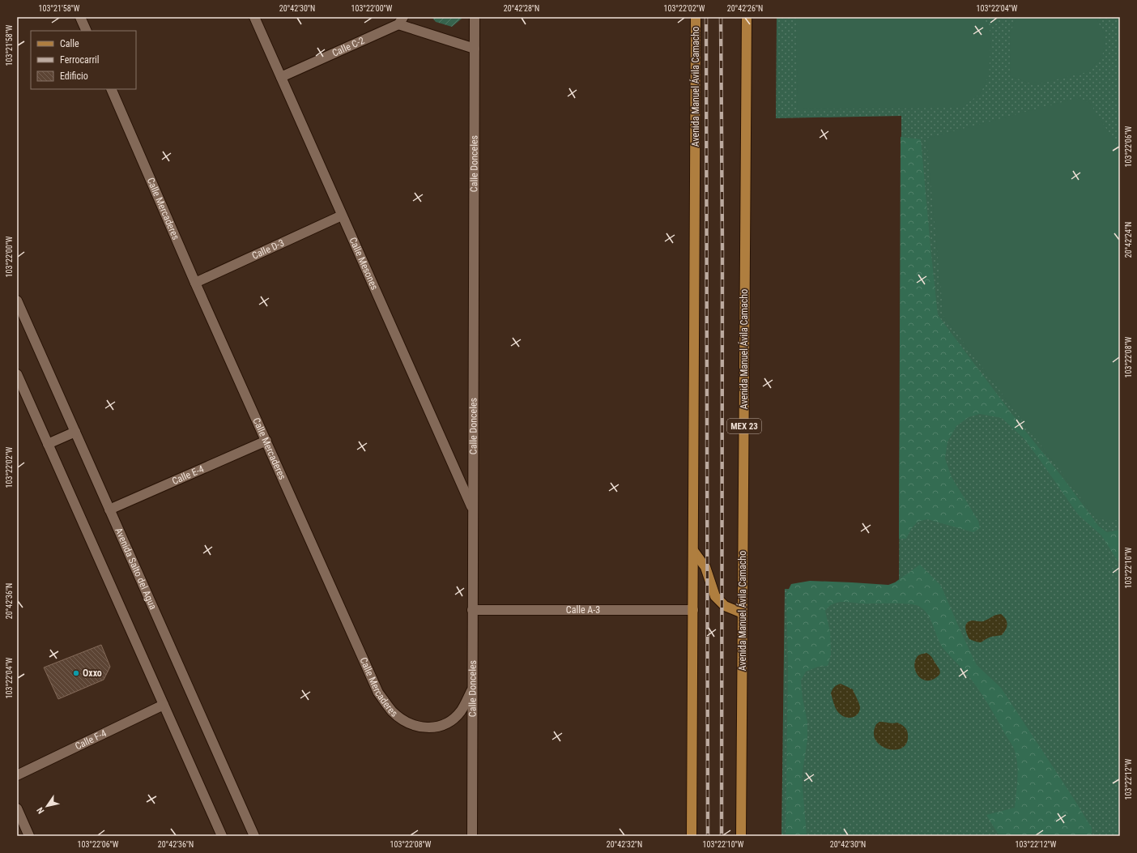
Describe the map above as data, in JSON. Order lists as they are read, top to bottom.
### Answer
{
  "streets": {
    "main road": ["Avenida Manuel Ávila Camacho", "MEX 23"],
    "street": [
      "Calle C-2",
      "Calle Donceles",
      "Calle Mercaderes",
      "Calle D-3",
      "Calle Mesones",
      "Calle E-4",
      "Avenida Salto del Agua",
      "Calle A-3",
      "Calle F-4"
    ]
  },
  "crossings": [
    ["Calle C-2", "Calle Donceles"],
    ["Calle C-2", "Calle Mesones"],
    ["Avenida Manuel Ávila Camacho", "Calle A-3"],
    ["Calle Donceles", "Calle Mercaderes"],
    ["Calle Donceles", "Calle Mesones"],
    ["Calle Donceles", "Calle A-3"],
    ["Calle Mercaderes", "Calle D-3"],
    ["Calle Mercaderes", "Calle E-4"],
    ["Calle D-3", "Calle Mesones"],
    ["Calle E-4", "Avenida Salto del Agua"]
  ],
  "places": ["Oxxo"],
  "legend": ["Calle", "Ferrocarril", "Edificio"],
  "north": "bottom left",
  "coordinates": [
    "103°21'58\"W",
    "20°42'30\"N",
    "103°22'00\"W",
    "20°42'28\"N",
    "103°22'02\"W",
    "20°42'26\"N",
    "103°22'04\"W",
    "103°22'06\"W",
    "20°42'24\"N",
    "103°22'08\"W",
    "103°22'10\"W",
    "20°42'36\"N",
    "103°22'12\"W",
    "20°42'32\"N"
  ]
}
